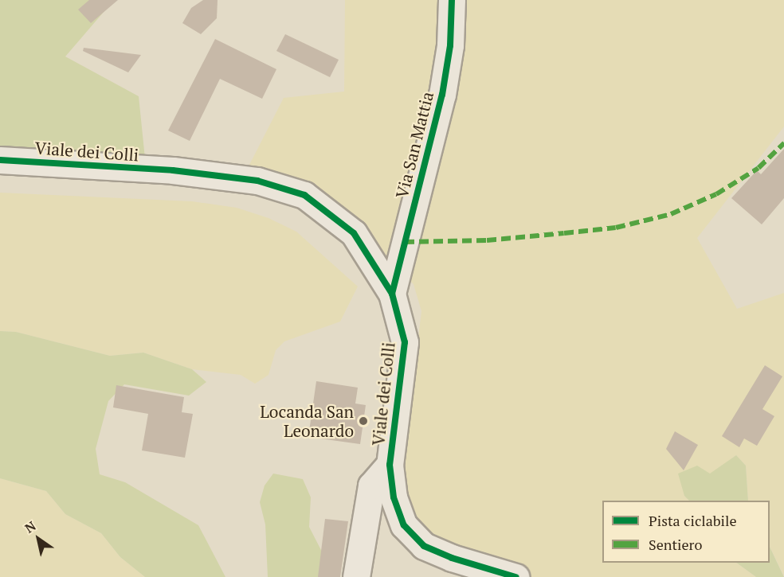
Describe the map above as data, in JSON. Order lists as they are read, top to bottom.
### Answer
{
  "streets": {
    "street": ["Via San Mattia", "Viale dei Colli"]
  },
  "crossings": [
    ["Via San Mattia", "Viale dei Colli"]
  ],
  "places": ["Locanda San Leonardo"],
  "legend": ["Pista ciclabile", "Sentiero"],
  "north": "top left"
}
